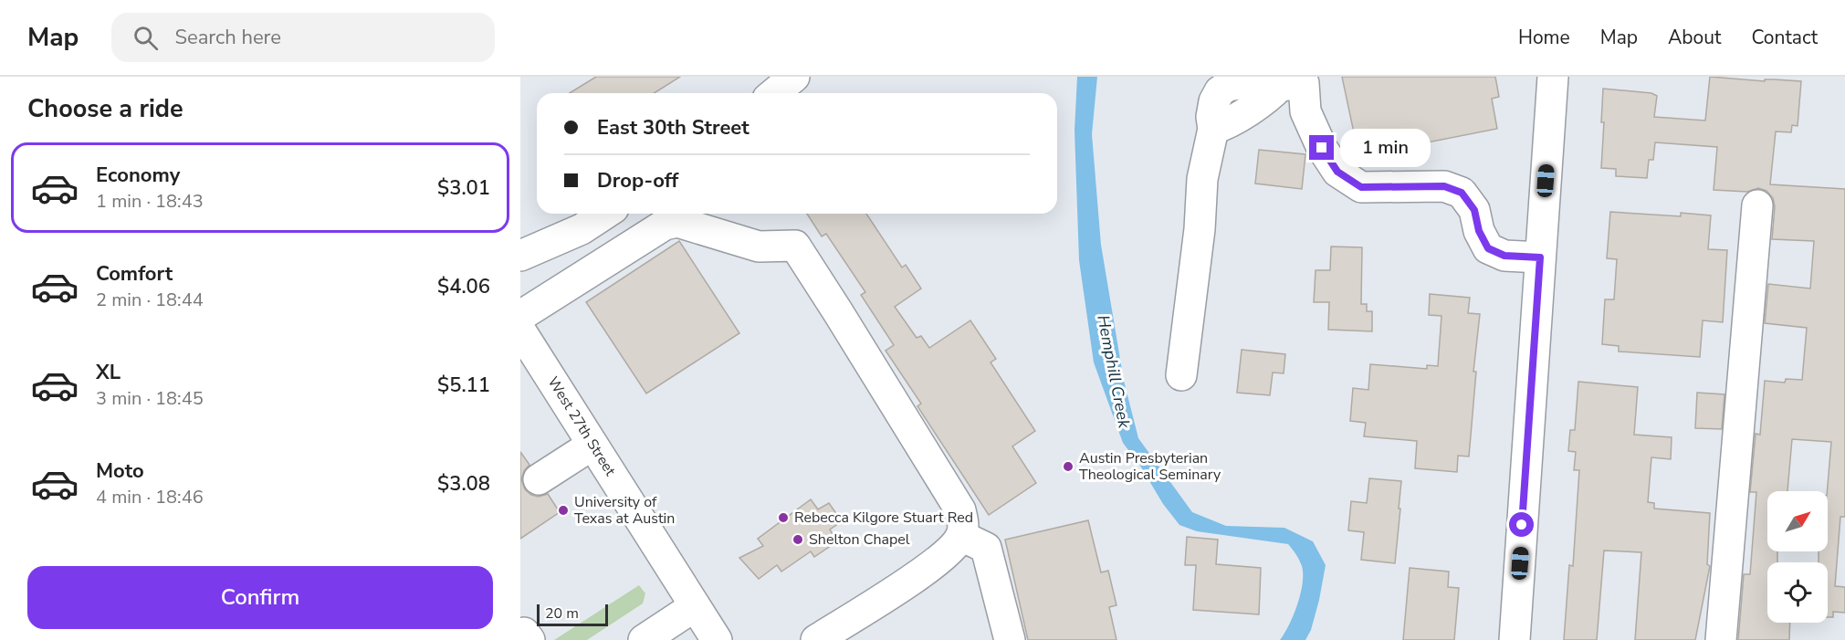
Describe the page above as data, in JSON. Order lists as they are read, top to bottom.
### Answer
{
  "streets": {
    "street": ["West 27th Street"]
  },
  "water": ["Hemphill Creek"],
  "places": [
    "Austin Presbyterian Theological Seminary",
    "University of Texas at Austin",
    "Rebecca Kilgore Stuart Red",
    "Shelton Chapel"
  ],
  "scale_bar": "20 m",
  "north": "top right",
  "page": {
    "header": "Map",
    "search": "Search here",
    "nav": [
      "Home",
      "Map",
      "About",
      "Contact"
    ],
    "heading": "Choose a ride",
    "banner": ["East 30th Street", "Drop-off"],
    "bubble": "1 min",
    "list": [
      {
        "name": "Economy",
        "note": "1 min · 18:43",
        "value": "$3.01"
      },
      {
        "name": "Comfort",
        "note": "2 min · 18:44",
        "value": "$4.06"
      },
      {
        "name": "XL",
        "note": "3 min · 18:45",
        "value": "$5.11"
      },
      {
        "name": "Moto",
        "note": "4 min · 18:46",
        "value": "$3.08"
      }
    ],
    "buttons": "Confirm",
    "scale": "20 m"
  }
}
